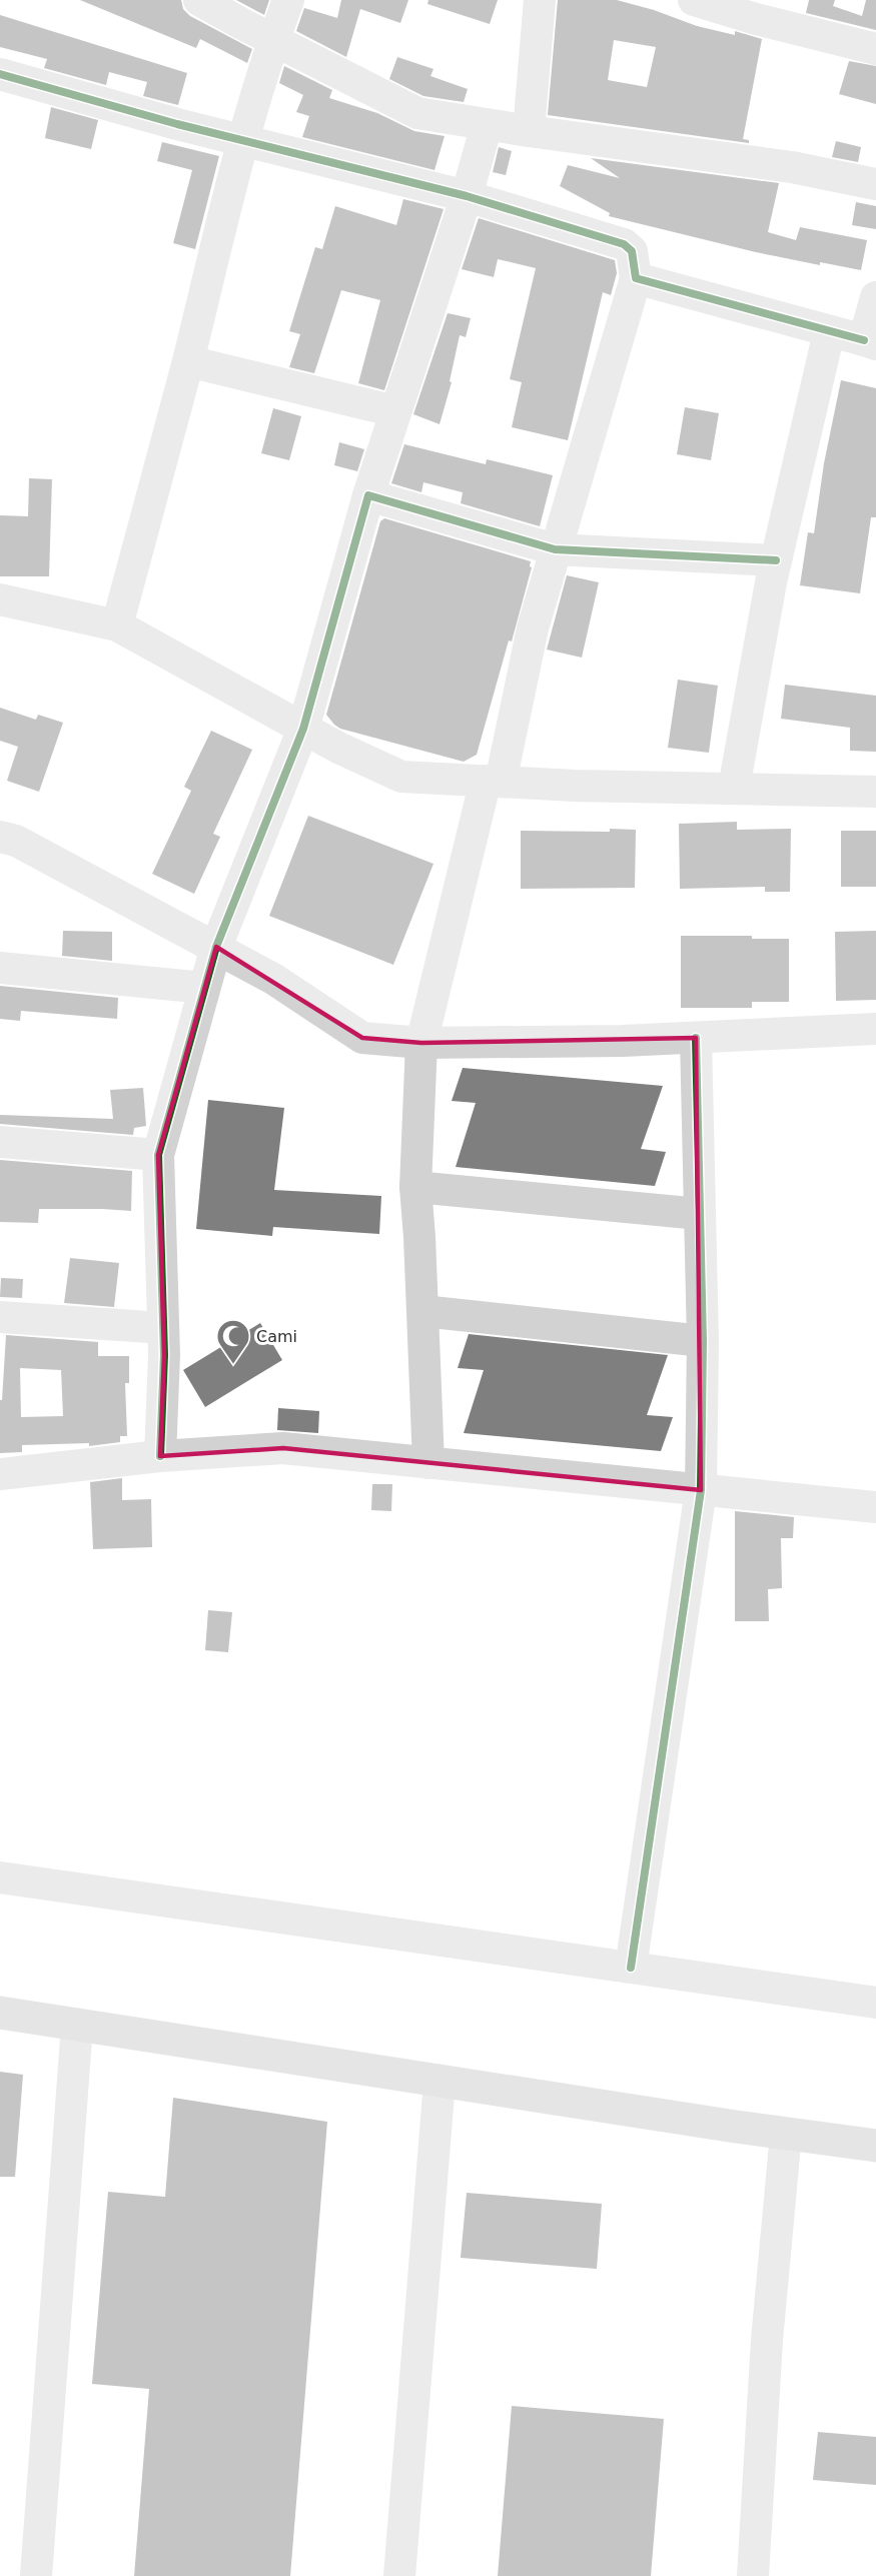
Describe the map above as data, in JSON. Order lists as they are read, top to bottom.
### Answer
{
  "places": {
    "mosque": ["Cami"]
  }
}
